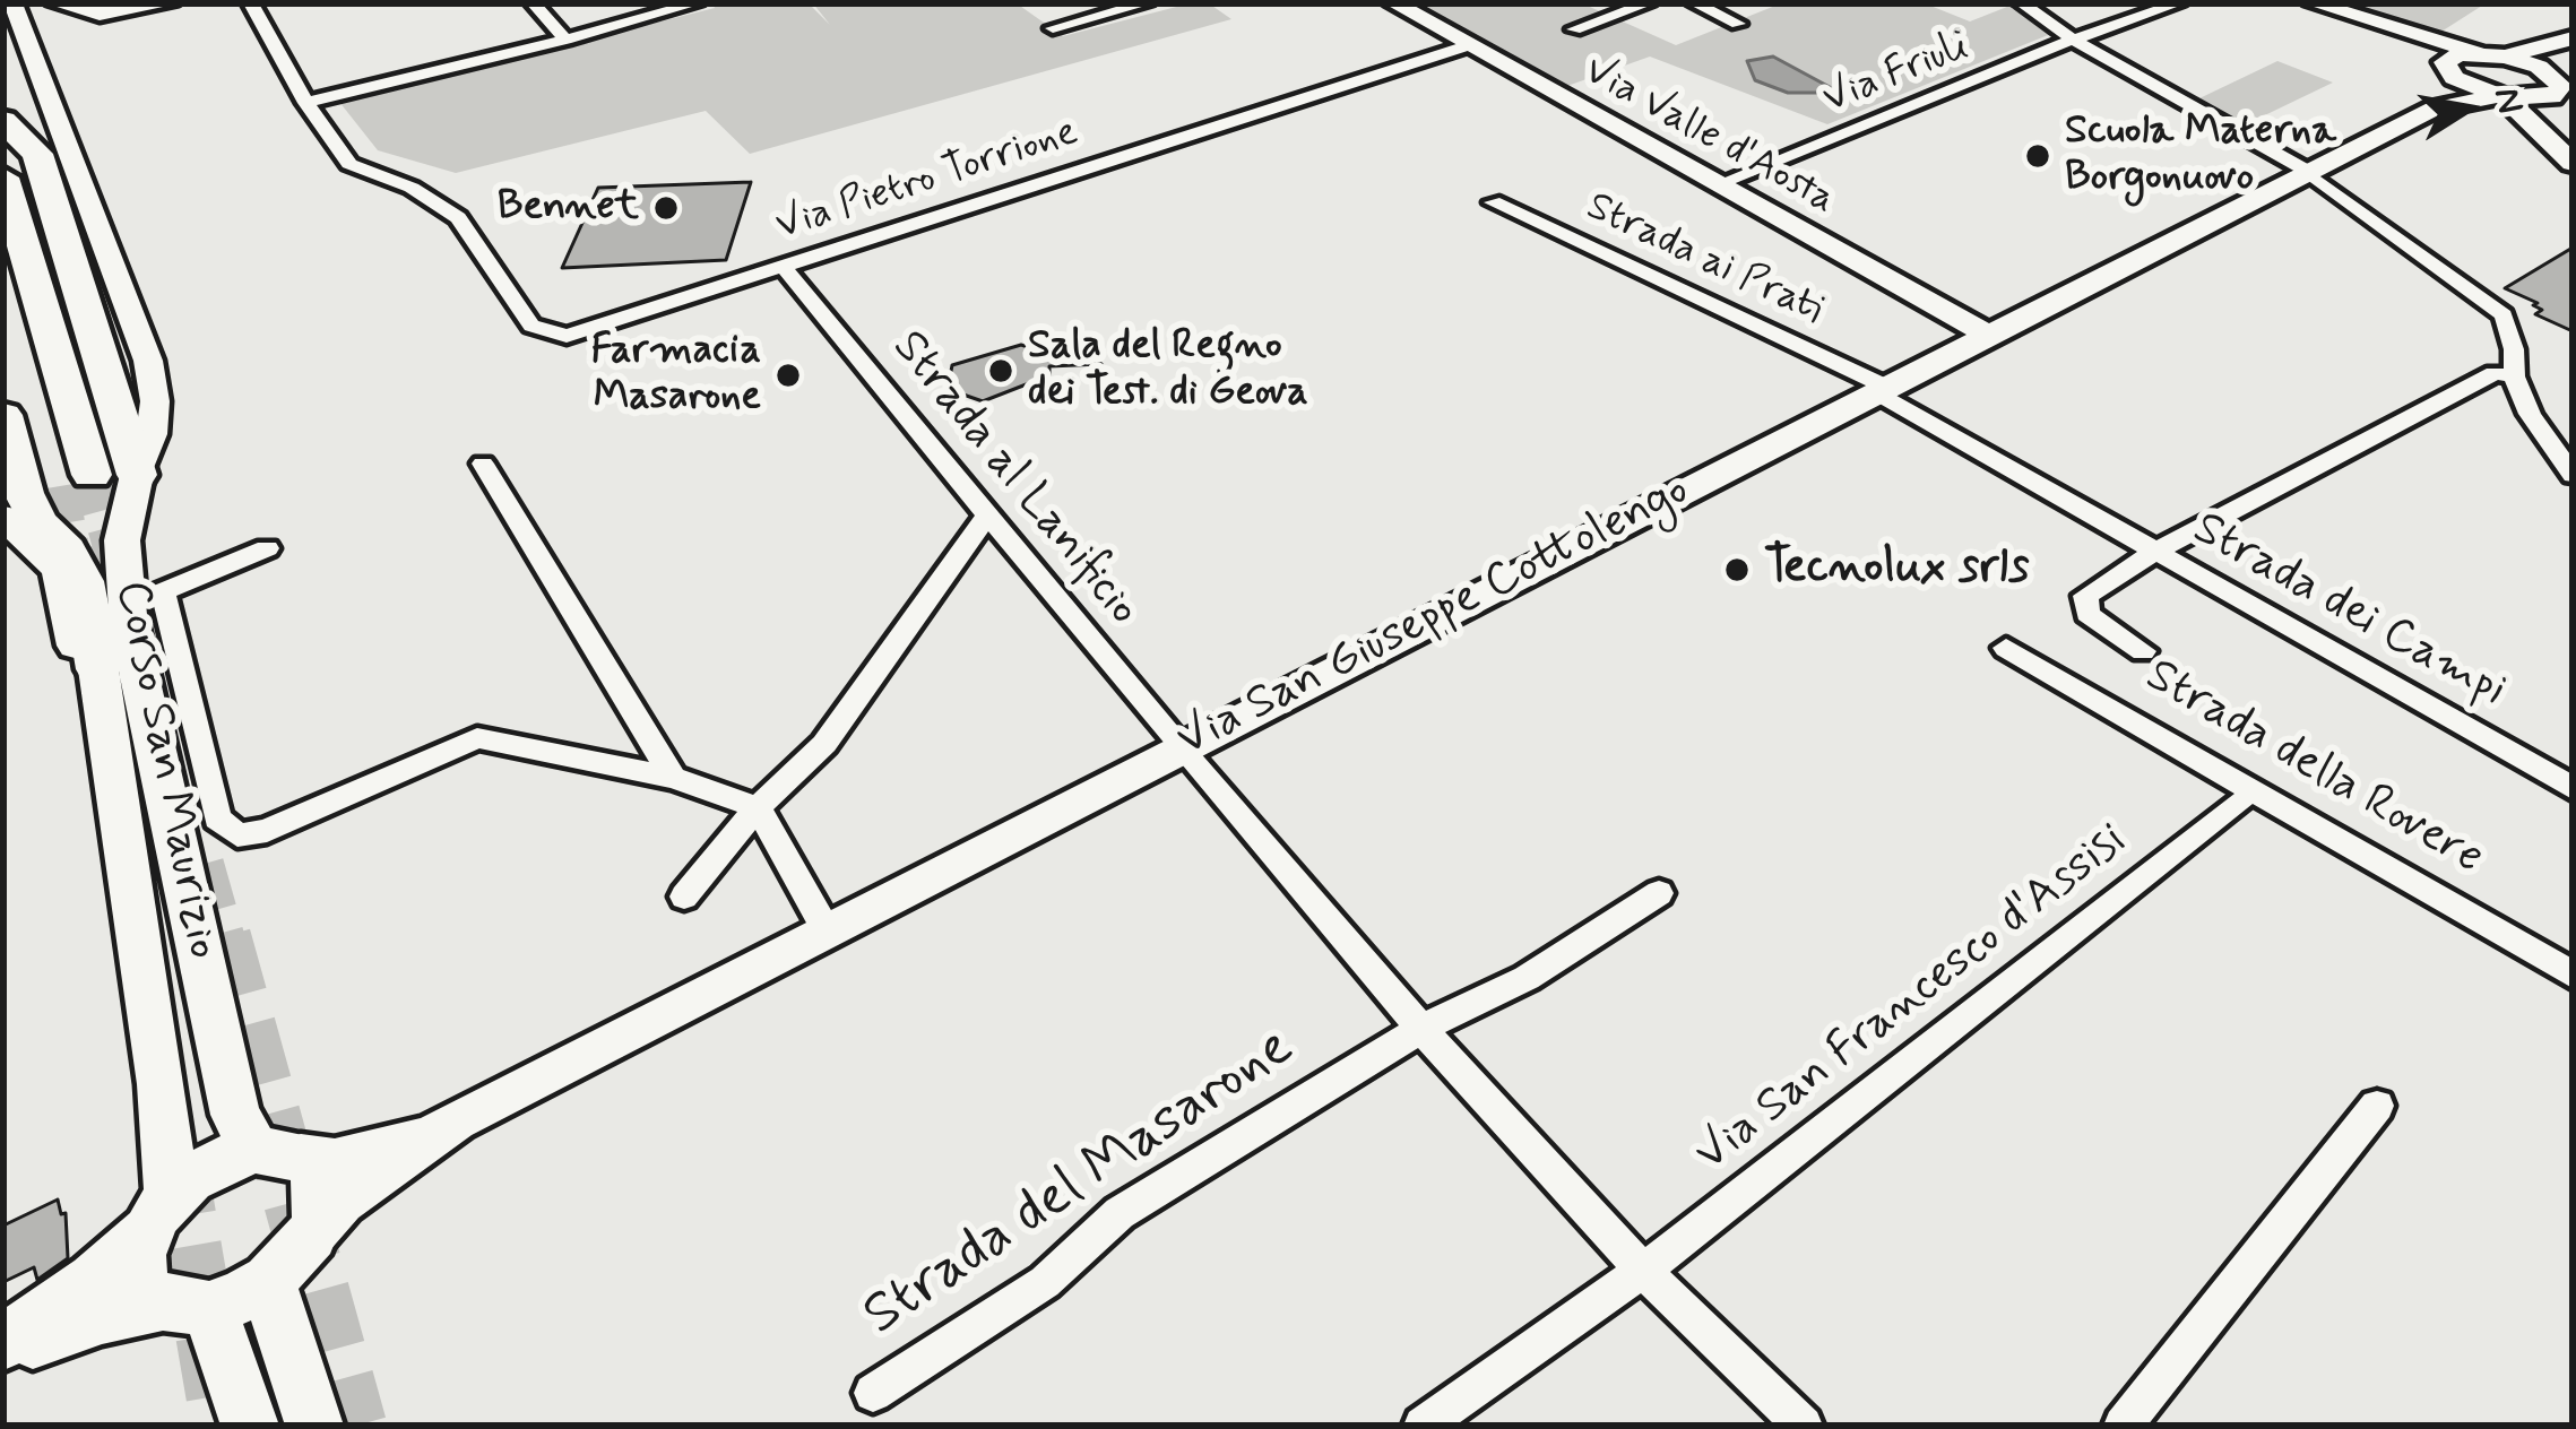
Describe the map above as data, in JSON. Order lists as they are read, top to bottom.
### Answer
{
  "streets": {
    "main road": ["Corso San Maurizio"],
    "street": [
      "Via Friuli",
      "Via Valle d'Aosta",
      "Via Pietro Torrione",
      "Strada ai Prati",
      "Strada al Lanificio",
      "Strada dei Campi",
      "Via San Giuseppe Cottolengo",
      "Strada della Rovere",
      "Via San Francesco d'Assisi",
      "Strada del Masarone"
    ]
  },
  "crossings": [
    ["Via Friuli", "Via Valle d'Aosta"],
    ["Via Valle d'Aosta", "Via Pietro Torrione"],
    ["Via Valle d'Aosta", "Via San Giuseppe Cottolengo"],
    ["Via Pietro Torrione", "Strada al Lanificio"],
    ["Strada ai Prati", "Strada dei Campi"],
    ["Strada ai Prati", "Via San Giuseppe Cottolengo"],
    ["Strada al Lanificio", "Via San Giuseppe Cottolengo"],
    ["Strada dei Campi", "Via San Giuseppe Cottolengo"],
    ["Via San Giuseppe Cottolengo", "Corso San Maurizio"]
  ],
  "places": [
    "Scuola Materna Borgonuovo",
    "Bennet",
    "Sala del Regno dei Test. di Geova",
    "Farmacia Masarone",
    "Tecnolux srls"
  ],
  "north": "right"
}
